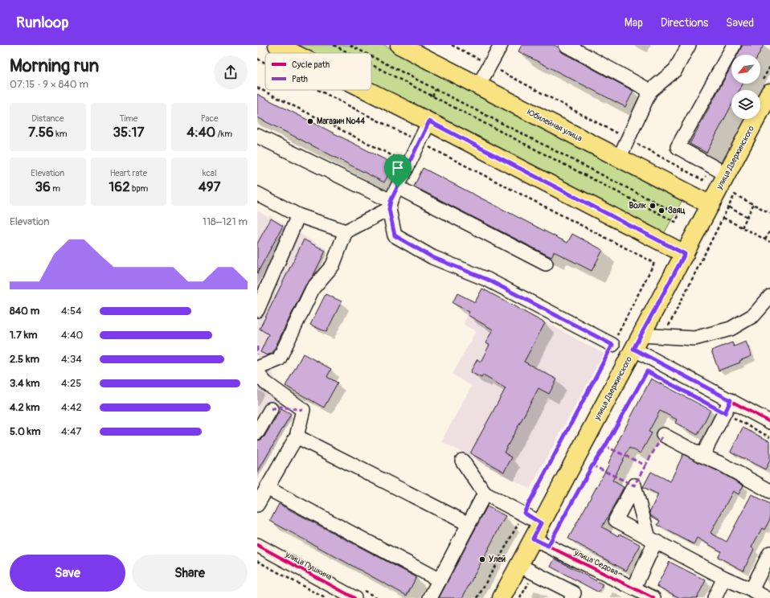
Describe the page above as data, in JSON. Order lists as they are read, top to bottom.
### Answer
{
  "streets": {
    "main road": ["Юбилейная улица", "улица Дзержинского"],
    "street": ["улица Седова", "улица Пушкина"]
  },
  "crossings": [
    ["Юбилейная улица", "улица Дзержинского"],
    ["улица Дзержинского", "улица Седова"]
  ],
  "places": [
    "Магазин №44",
    "Волк",
    "Заяц",
    "Улей"
  ],
  "legend": ["Cycle path", "Path"],
  "north": "bottom left",
  "page": {
    "header": "Runloop",
    "nav": ["Map", "Directions", "Saved"],
    "heading": ["Morning run", "07:15 · 9 × 840 m"],
    "stats": [
      ["Distance", "7.56 km"],
      ["Time", "35:17"],
      ["Pace", "4:40 /km"],
      ["Elevation", "36 m"],
      ["Heart rate", "162 bpm"],
      ["kcal", "497"]
    ],
    "chart": ["Elevation", "118–121 m"],
    "list": [
      {
        "name": "840 m",
        "note": "4:54"
      },
      {
        "name": "1.7 km",
        "note": "4:40"
      },
      {
        "name": "2.5 km",
        "note": "4:34"
      },
      {
        "name": "3.4 km",
        "note": "4:25"
      },
      {
        "name": "4.2 km",
        "note": "4:42"
      },
      {
        "name": "5.0 km",
        "note": "4:47"
      }
    ],
    "buttons": ["Save", "Share"]
  }
}
